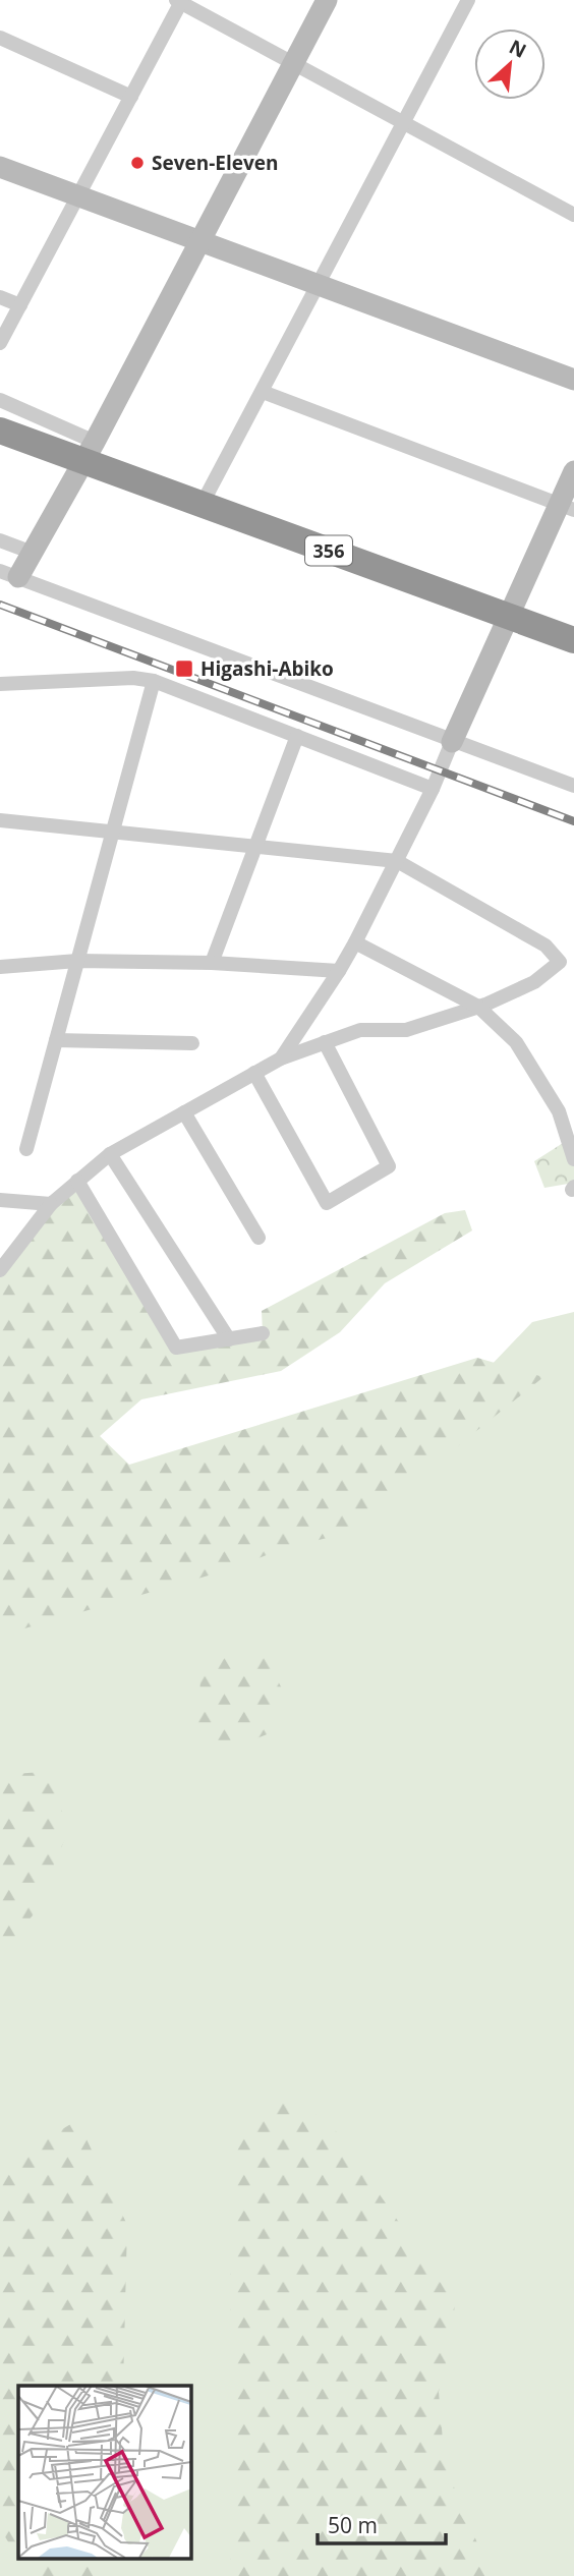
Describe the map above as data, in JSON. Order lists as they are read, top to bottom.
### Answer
{
  "streets": {
    "highway": ["356"]
  },
  "places": {
    "other": ["Seven-Eleven"],
    "transit": ["Higashi-Abiko"]
  },
  "scale_bar": "50 m",
  "north": "top right"
}
